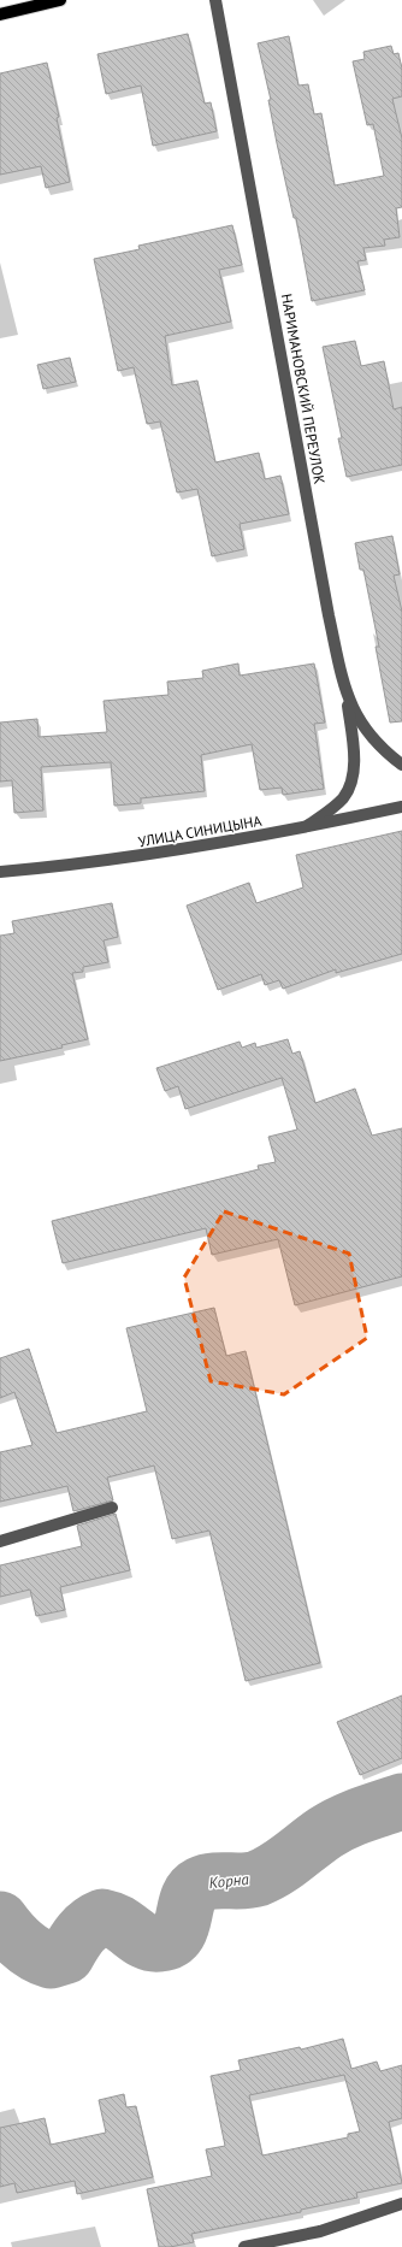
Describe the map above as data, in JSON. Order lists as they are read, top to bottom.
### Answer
{
  "streets": {
    "street": ["НАРИМАНОВСКИЙ ПЕРЕУЛОК", "УЛИЦА СИНИЦЫНА"]
  },
  "water": ["Корна"]
}
